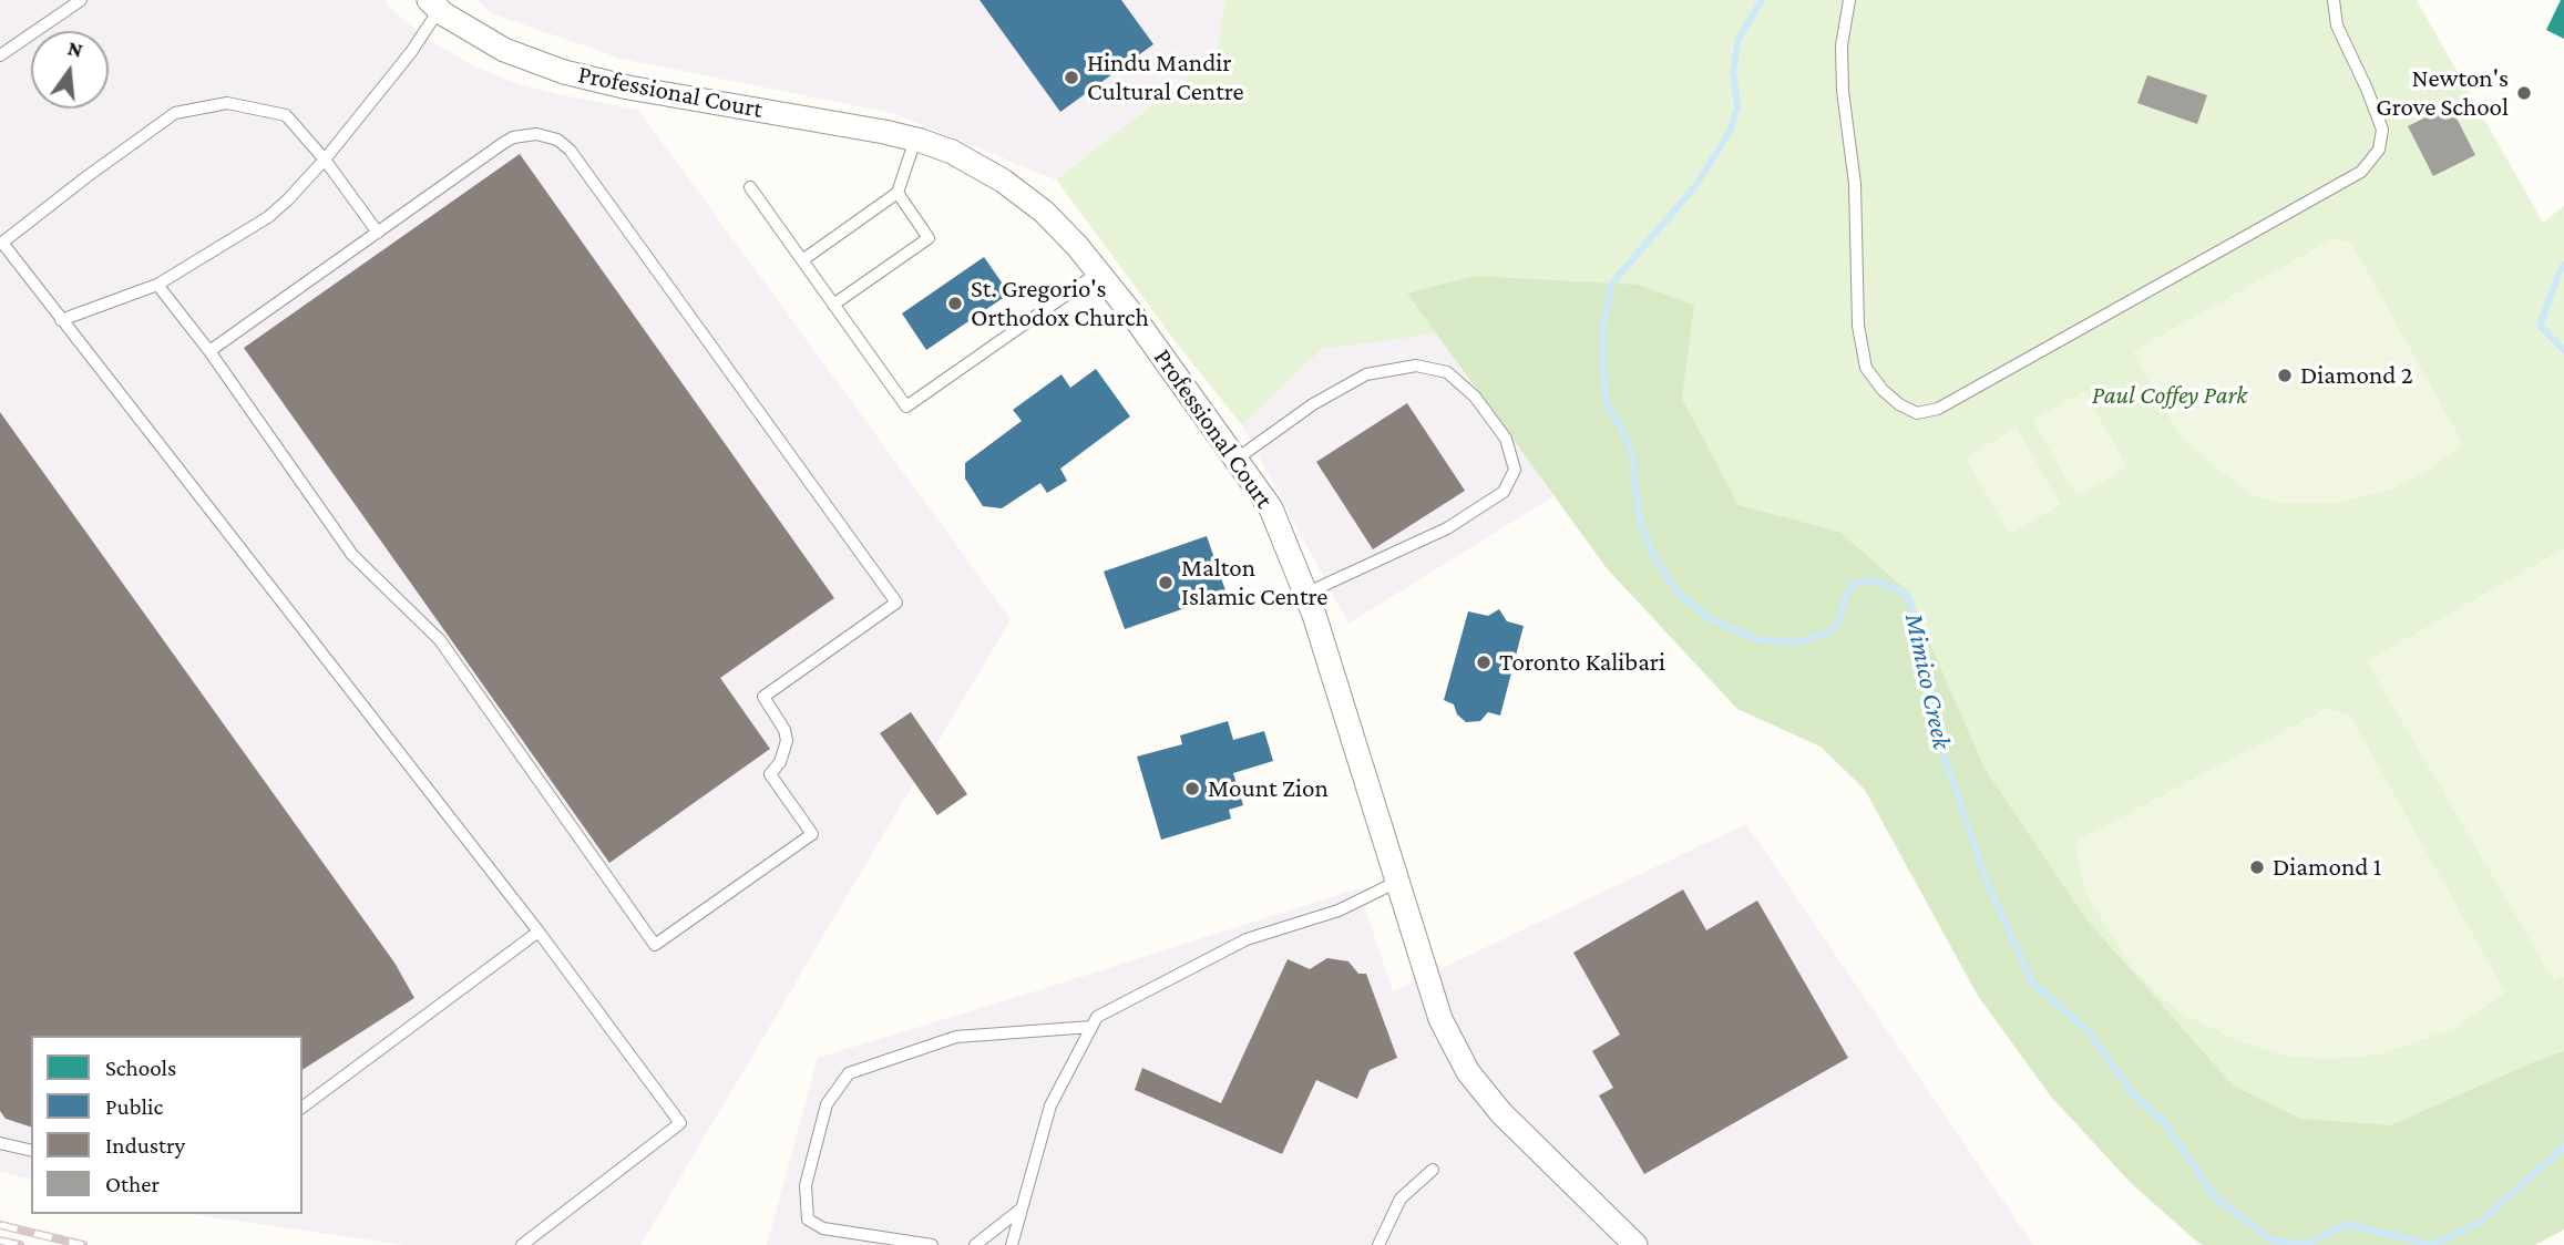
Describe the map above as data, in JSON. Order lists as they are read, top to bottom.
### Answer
{
  "streets": {
    "street": ["Professional Court"]
  },
  "water": ["Mimico Creek"],
  "parks": ["Paul Coffey Park"],
  "places": [
    "Hindu Mandir Cultural Centre",
    "Newton's Grove School",
    "St. Gregorio's Orthodox Church",
    "Diamond 2",
    "Malton Islamic Centre",
    "Toronto Kalibari",
    "Mount Zion",
    "Diamond 1"
  ],
  "legend": [
    "Schools",
    "Public",
    "Industry",
    "Other"
  ],
  "north": "top"
}
